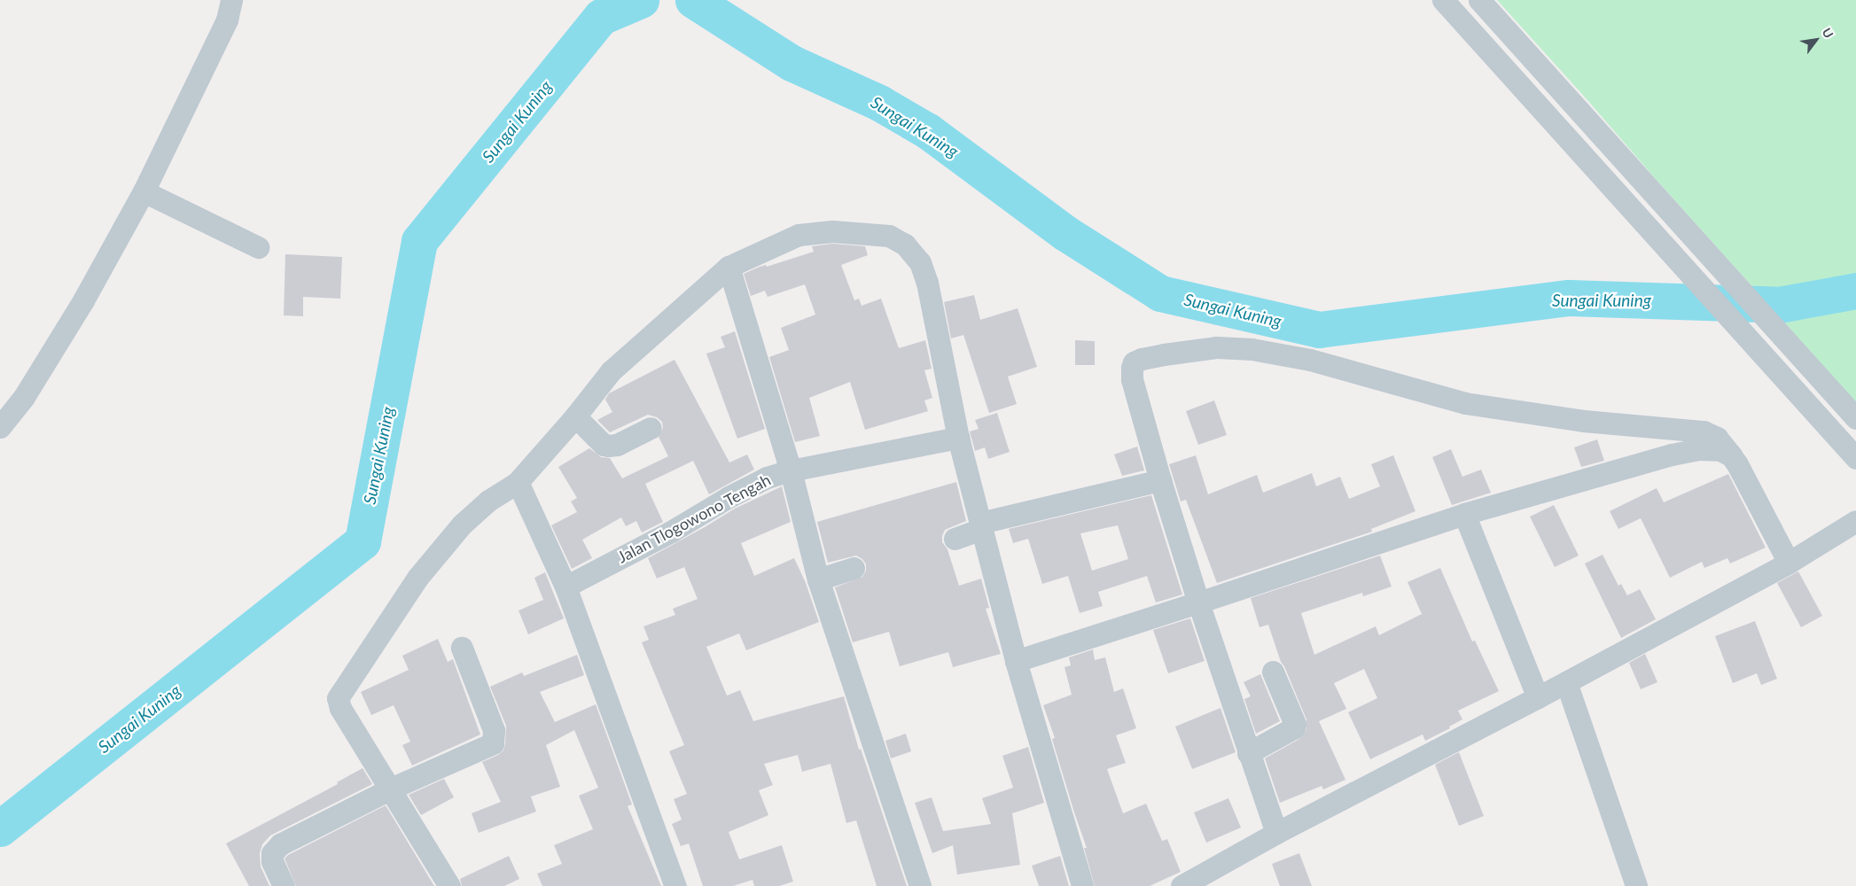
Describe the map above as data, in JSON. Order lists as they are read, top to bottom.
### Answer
{
  "streets": {
    "street": ["Jalan Tlogowono Tengah"]
  },
  "water": ["Sungai Kuning"],
  "north": "top right"
}
